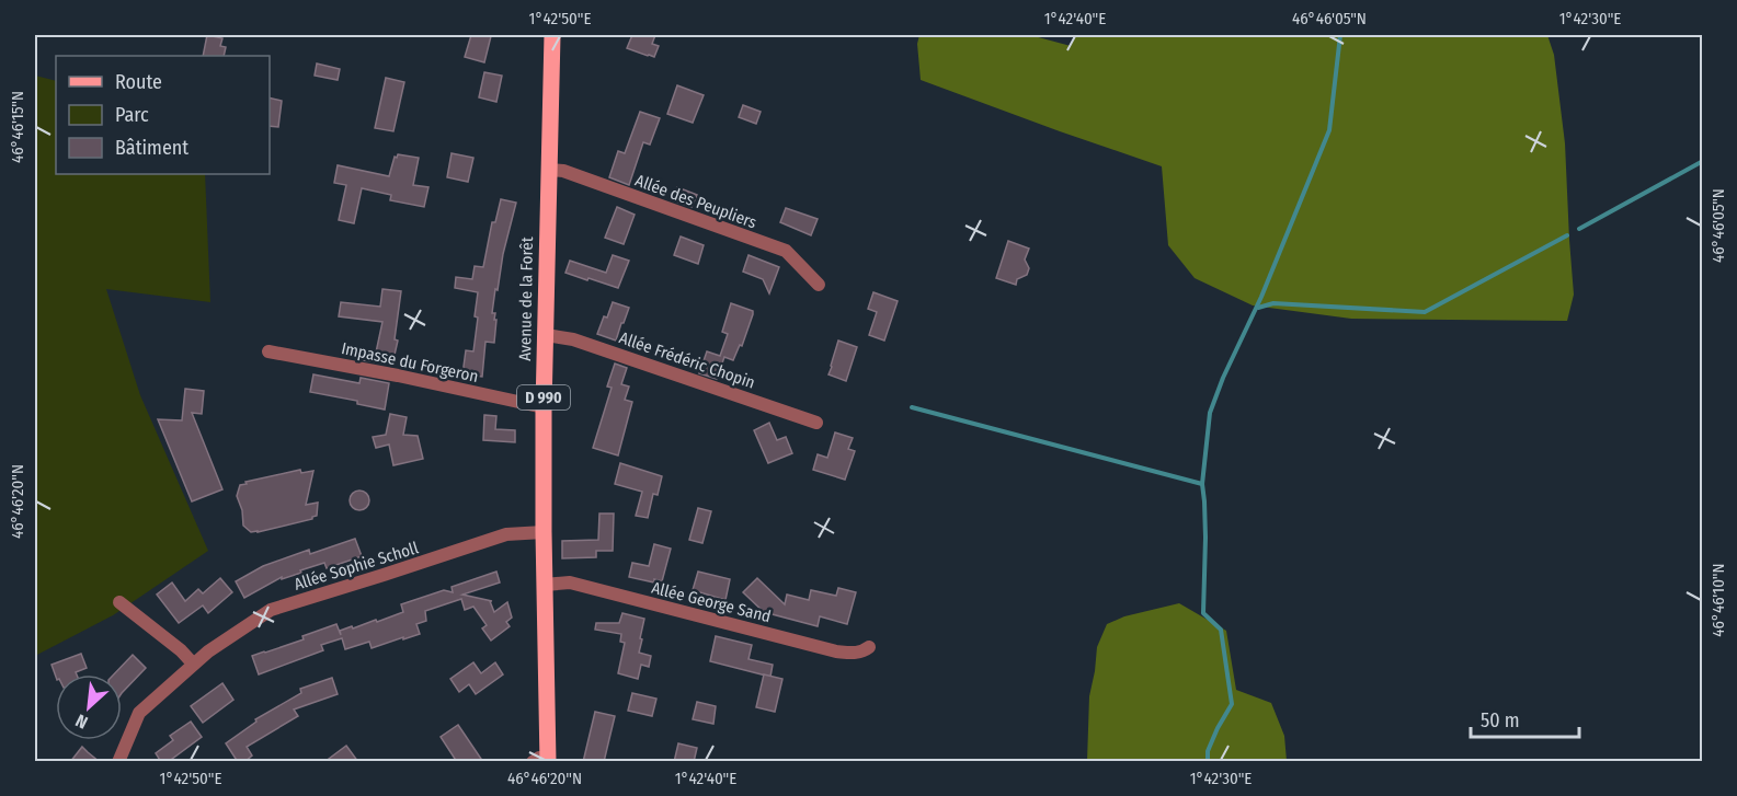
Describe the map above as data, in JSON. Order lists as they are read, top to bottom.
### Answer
{
  "streets": {
    "main road": ["Avenue de la Forêt", "D 990"],
    "street": [
      "Allée des Peupliers",
      "Allée Frédéric Chopin",
      "Impasse du Forgeron",
      "Allée Sophie Scholl",
      "Allée George Sand"
    ]
  },
  "crossings": [
    ["Allée des Peupliers", "Avenue de la Forêt"],
    ["Avenue de la Forêt", "Allée Frédéric Chopin"],
    ["Avenue de la Forêt", "Impasse du Forgeron"],
    ["Avenue de la Forêt", "Allée Sophie Scholl"],
    ["Avenue de la Forêt", "Allée George Sand"]
  ],
  "legend": ["Route", "Parc", "Bâtiment"],
  "scale_bar": "50 m",
  "north": "bottom left",
  "coordinates": [
    "1°42'50\"E",
    "1°42'40\"E",
    "46°46'05\"N",
    "1°42'30\"E",
    "46°46'15\"N",
    "46°46'20\"N",
    "46°46'10\"N"
  ]
}
